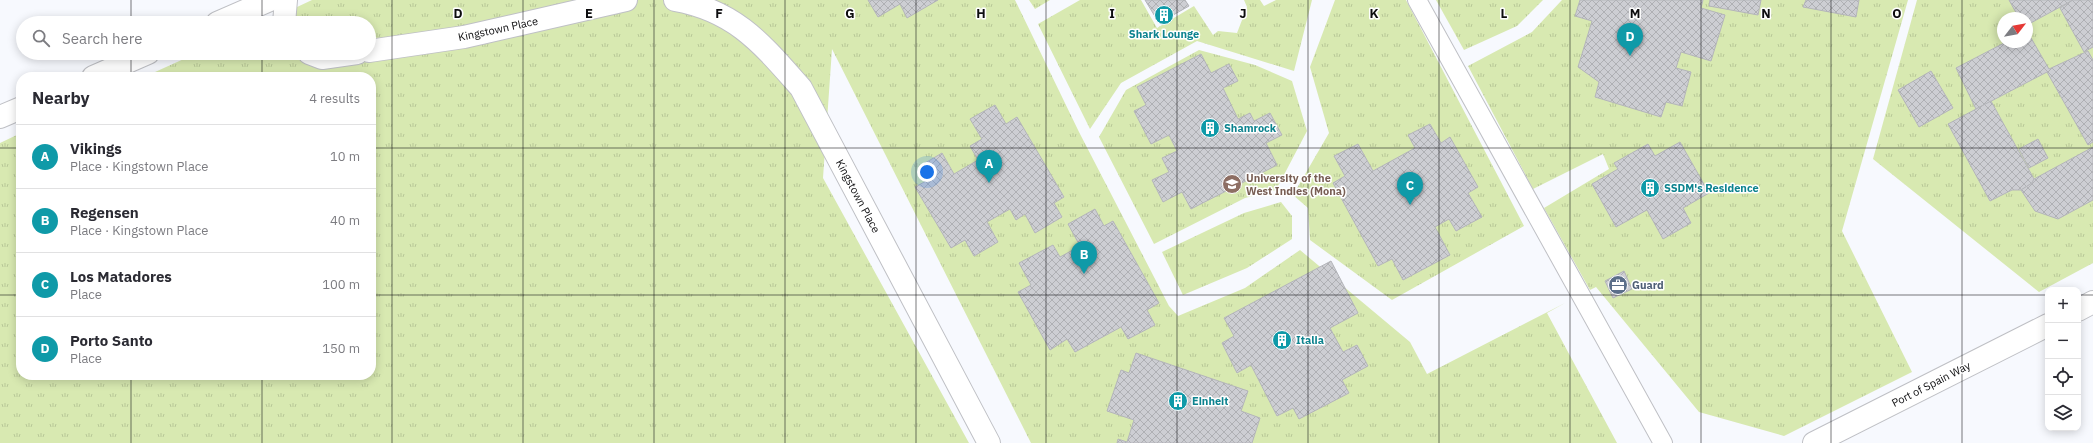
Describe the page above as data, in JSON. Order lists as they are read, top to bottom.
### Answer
{
  "streets": {
    "street": ["Kingstown Place", "Port of Spain Way"]
  },
  "places": {
    "building": [
      "Shark Lounge",
      "Shamrock",
      "SSDM's Residence",
      "Italia",
      "Einheit"
    ],
    "school or university": ["University of the West Indies (Mona)"],
    "office": ["Guard"]
  },
  "north": "top right",
  "page": {
    "search": "Search here",
    "pins": [
      "D",
      "A",
      "C",
      "B"
    ],
    "heading": ["Nearby", "4 results"],
    "list": [
      {
        "mark": "A",
        "name": "Vikings",
        "note": "Place · Kingstown Place",
        "value": "10 m"
      },
      {
        "mark": "B",
        "name": "Regensen",
        "note": "Place · Kingstown Place",
        "value": "40 m"
      },
      {
        "mark": "C",
        "name": "Los Matadores",
        "note": "Place",
        "value": "100 m"
      },
      {
        "mark": "D",
        "name": "Porto Santo",
        "note": "Place",
        "value": "150 m"
      }
    ],
    "map_buttons": ["+", "−"]
  },
  "grid": {
    "columns": [
      "D",
      "E",
      "F",
      "G",
      "H",
      "I",
      "J",
      "K",
      "L",
      "M",
      "N",
      "O"
    ]
  }
}
